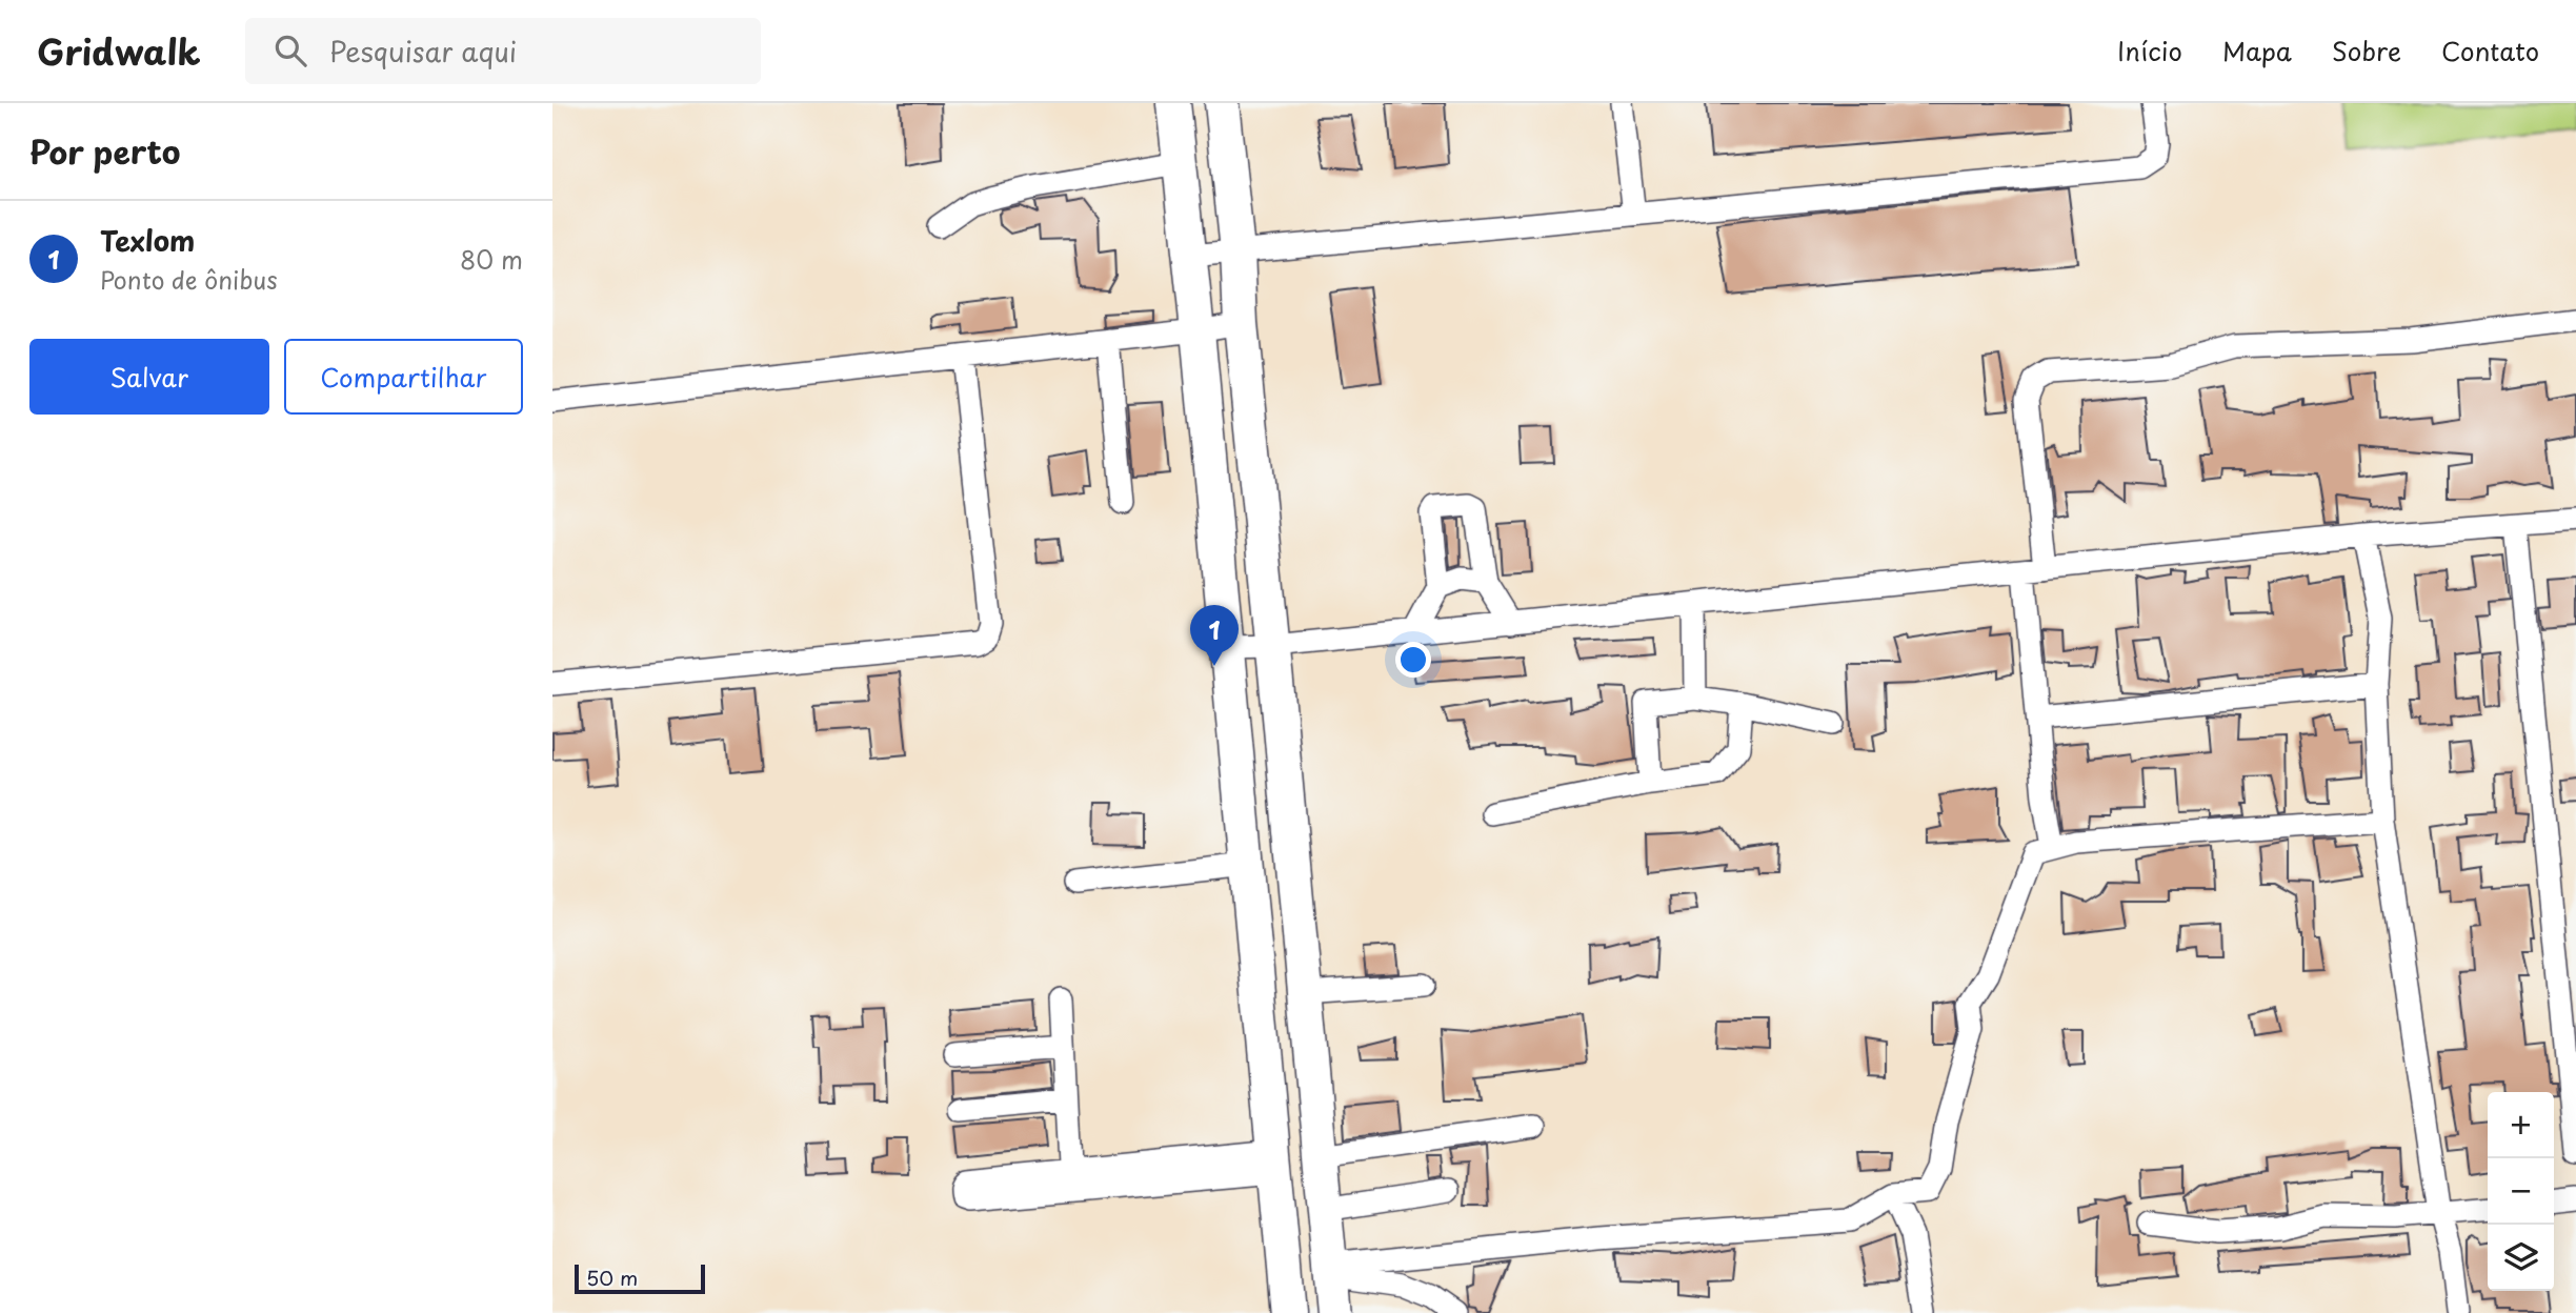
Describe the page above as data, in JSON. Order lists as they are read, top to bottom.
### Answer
{
  "scale_bar": "50 m",
  "page": {
    "header": "Gridwalk",
    "search": "Pesquisar aqui",
    "nav": [
      "Início",
      "Mapa",
      "Sobre",
      "Contato"
    ],
    "heading": "Por perto",
    "list": [
      {
        "mark": "1",
        "name": "Texlom",
        "note": "Ponto de ônibus",
        "value": "80 m"
      }
    ],
    "buttons": ["Salvar", "Compartilhar"],
    "pins": "1",
    "map_buttons": ["+", "−"],
    "scale": "50 m"
  }
}
